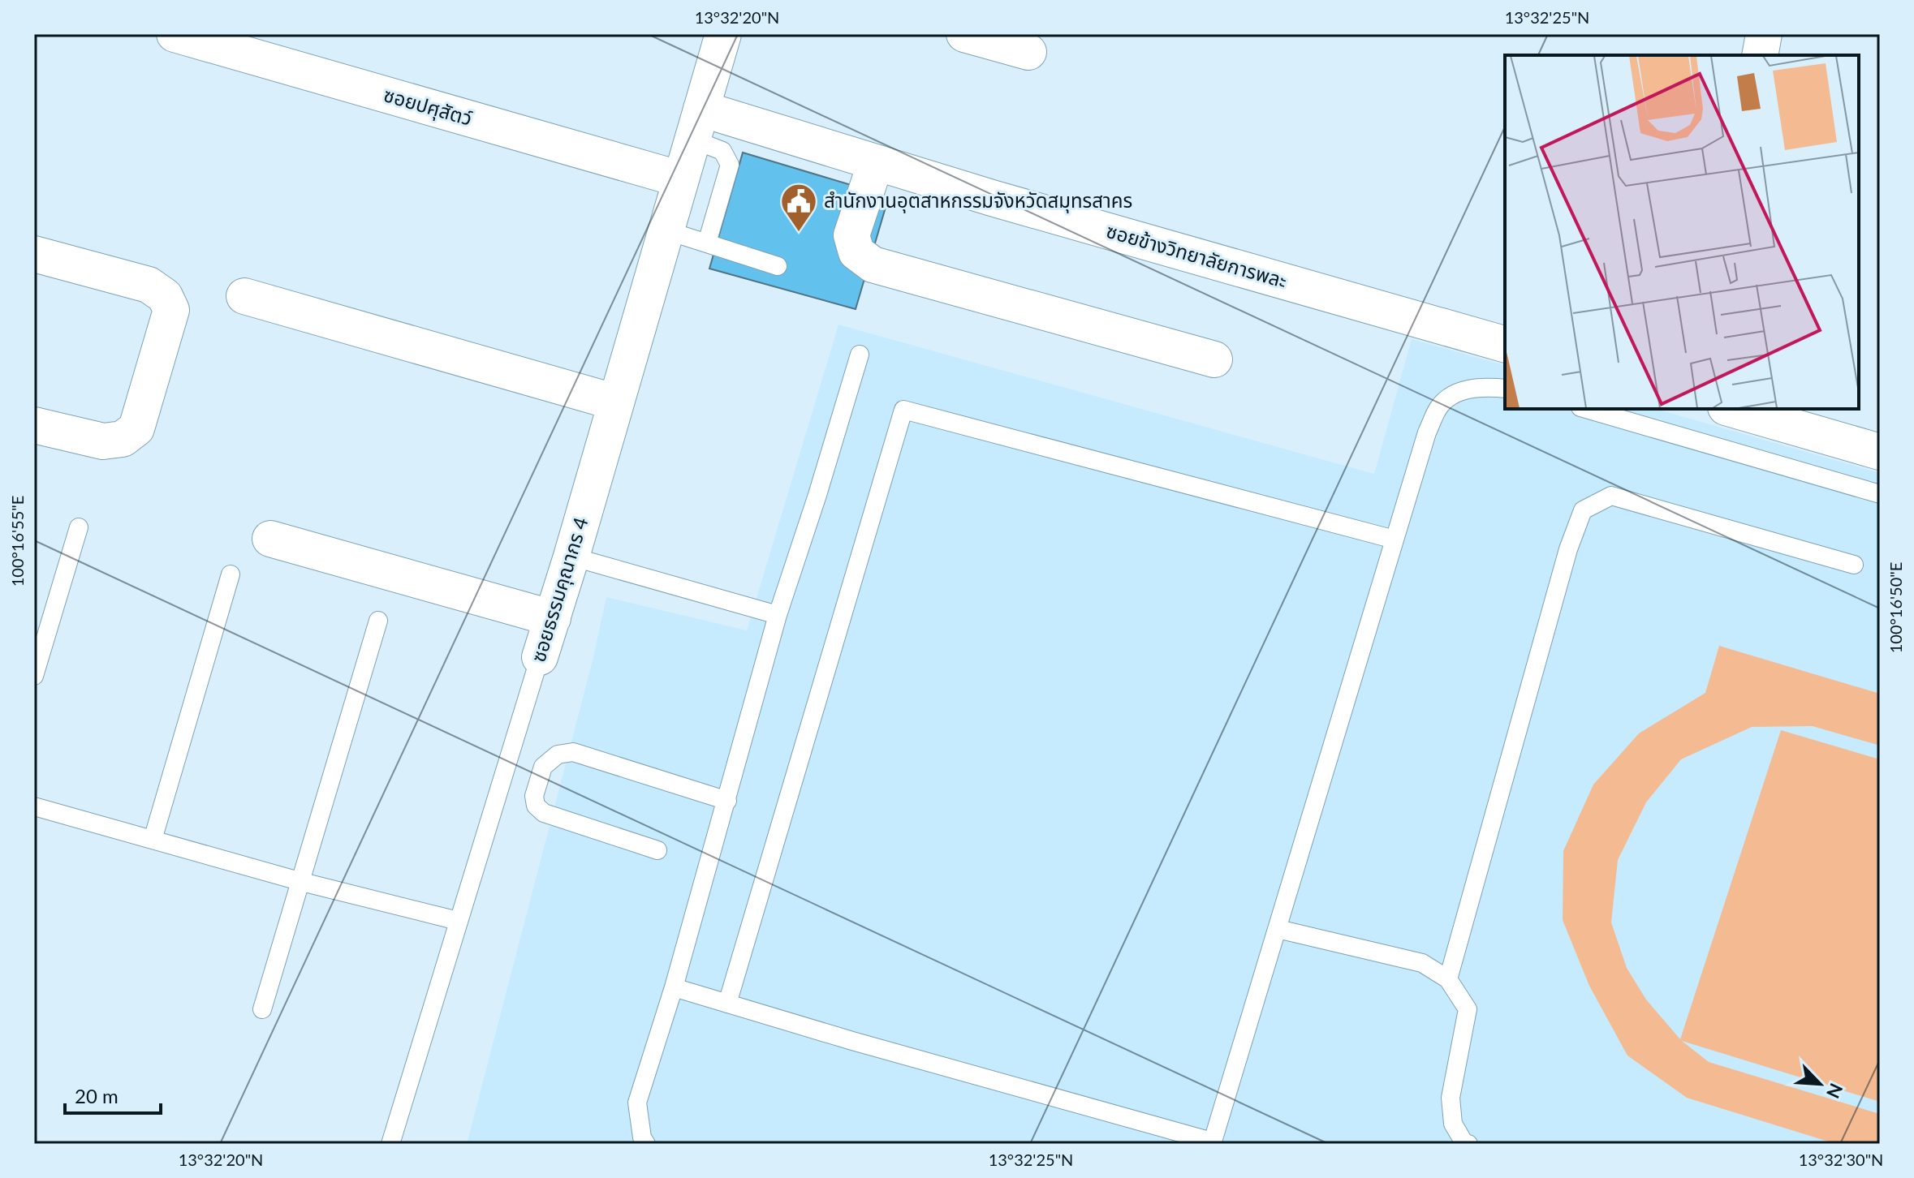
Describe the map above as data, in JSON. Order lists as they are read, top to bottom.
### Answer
{
  "streets": {
    "street": ["ซอยปศุสัตว์", "ซอยข้างวิทยาลัยการพละ", "ซอยธรรมคุณากร 4"]
  },
  "crossings": [
    ["ซอยปศุสัตว์", "ซอยธรรมคุณากร 4"],
    ["ซอยข้างวิทยาลัยการพละ", "ซอยธรรมคุณากร 4"]
  ],
  "places": {
    "public building": ["สำนักงานอุตสาหกรรมจังหวัดสมุทรสาคร"]
  },
  "scale_bar": "20 m",
  "north": "bottom right",
  "coordinates": [
    "13°32'20\"N",
    "13°32'25\"N",
    "100°16'55\"E",
    "100°16'50\"E",
    "13°32'30\"N"
  ]
}
